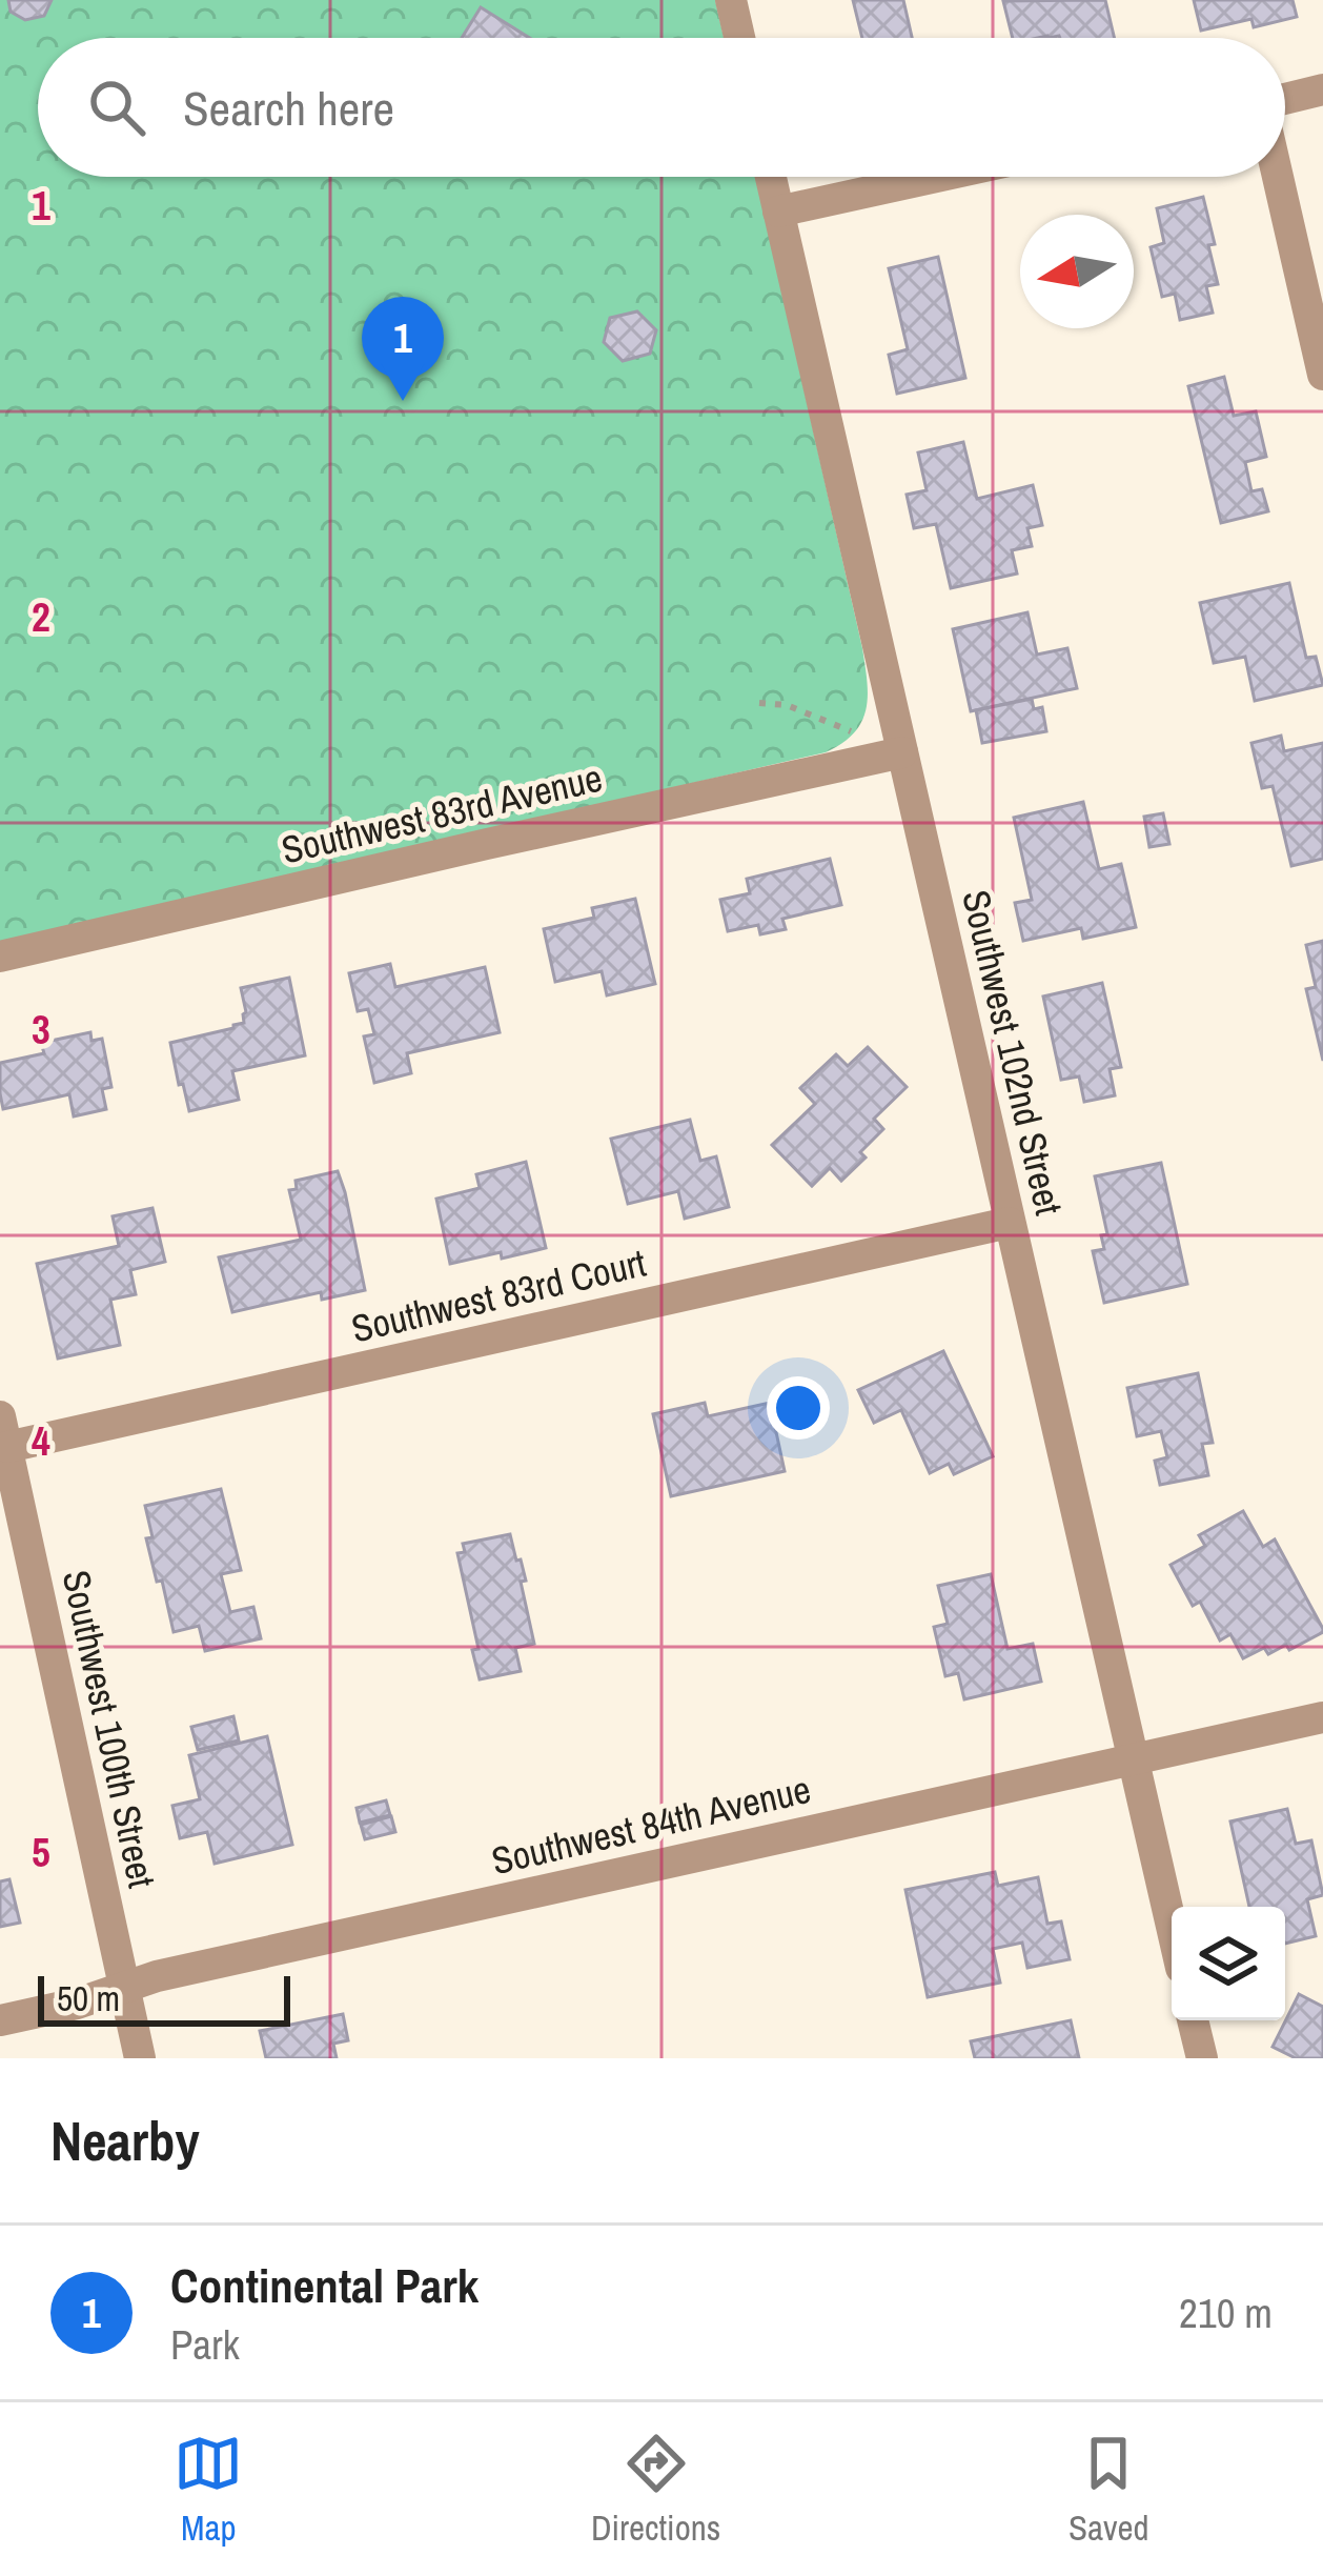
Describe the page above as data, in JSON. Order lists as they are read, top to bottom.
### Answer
{
  "streets": {
    "street": [
      "Southwest 83rd Avenue",
      "Southwest 102nd Street",
      "Southwest 83rd Court",
      "Southwest 100th Street",
      "Southwest 84th Avenue"
    ]
  },
  "crossings": [
    ["Southwest 83rd Avenue", "Southwest 102nd Street"],
    ["Southwest 102nd Street", "Southwest 83rd Court"],
    ["Southwest 102nd Street", "Southwest 84th Avenue"],
    ["Southwest 83rd Court", "Southwest 100th Street"],
    ["Southwest 100th Street", "Southwest 84th Avenue"]
  ],
  "scale_bar": "50 m",
  "north": "left",
  "page": {
    "search": "Search here",
    "pins": "1",
    "scale": "50 m",
    "heading": "Nearby",
    "list": [
      {
        "mark": "1",
        "name": "Continental Park",
        "note": "Park",
        "value": "210 m"
      }
    ],
    "nav": ["Map", "Directions", "Saved"]
  },
  "grid": {
    "rows": [
      "1",
      "2",
      "3",
      "4",
      "5"
    ]
  }
}
